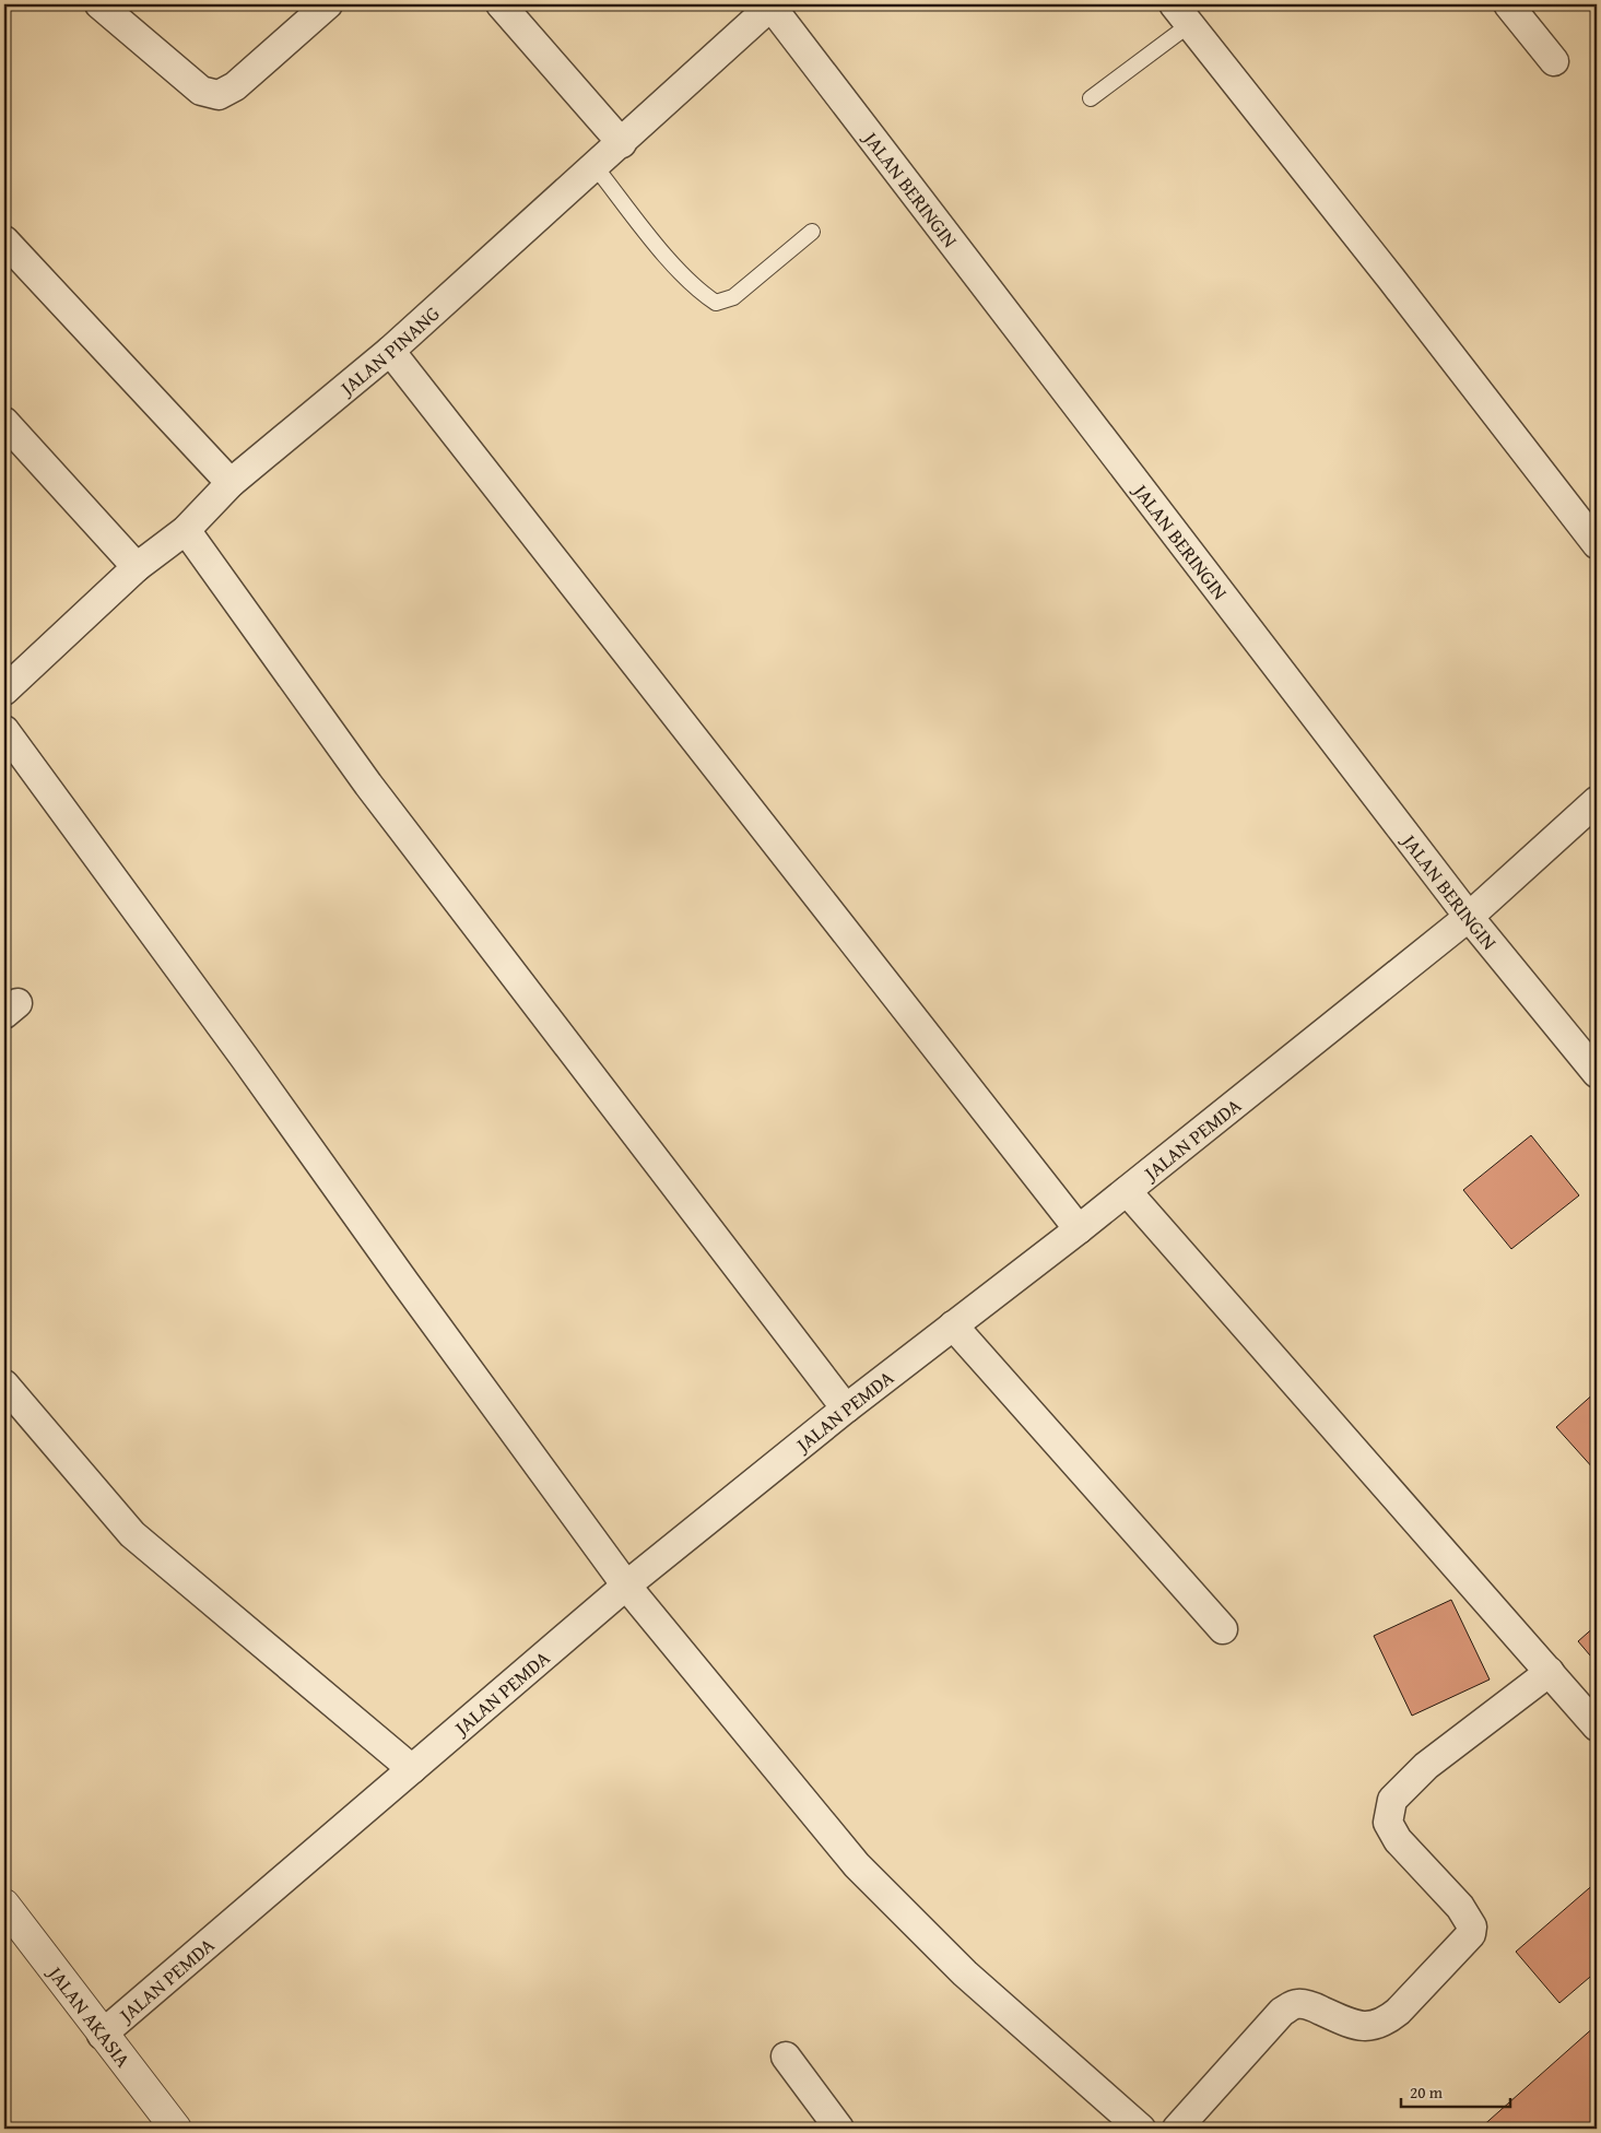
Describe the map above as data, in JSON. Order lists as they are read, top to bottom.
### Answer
{
  "streets": {
    "street": [
      "JALAN BERINGIN",
      "JALAN PINANG",
      "JALAN PEMDA",
      "JALAN AKASIA"
    ]
  },
  "crossings": [
    ["JALAN BERINGIN", "JALAN PINANG"],
    ["JALAN BERINGIN", "JALAN PEMDA"],
    ["JALAN PEMDA", "JALAN AKASIA"]
  ],
  "scale_bar": "20 m"
}
